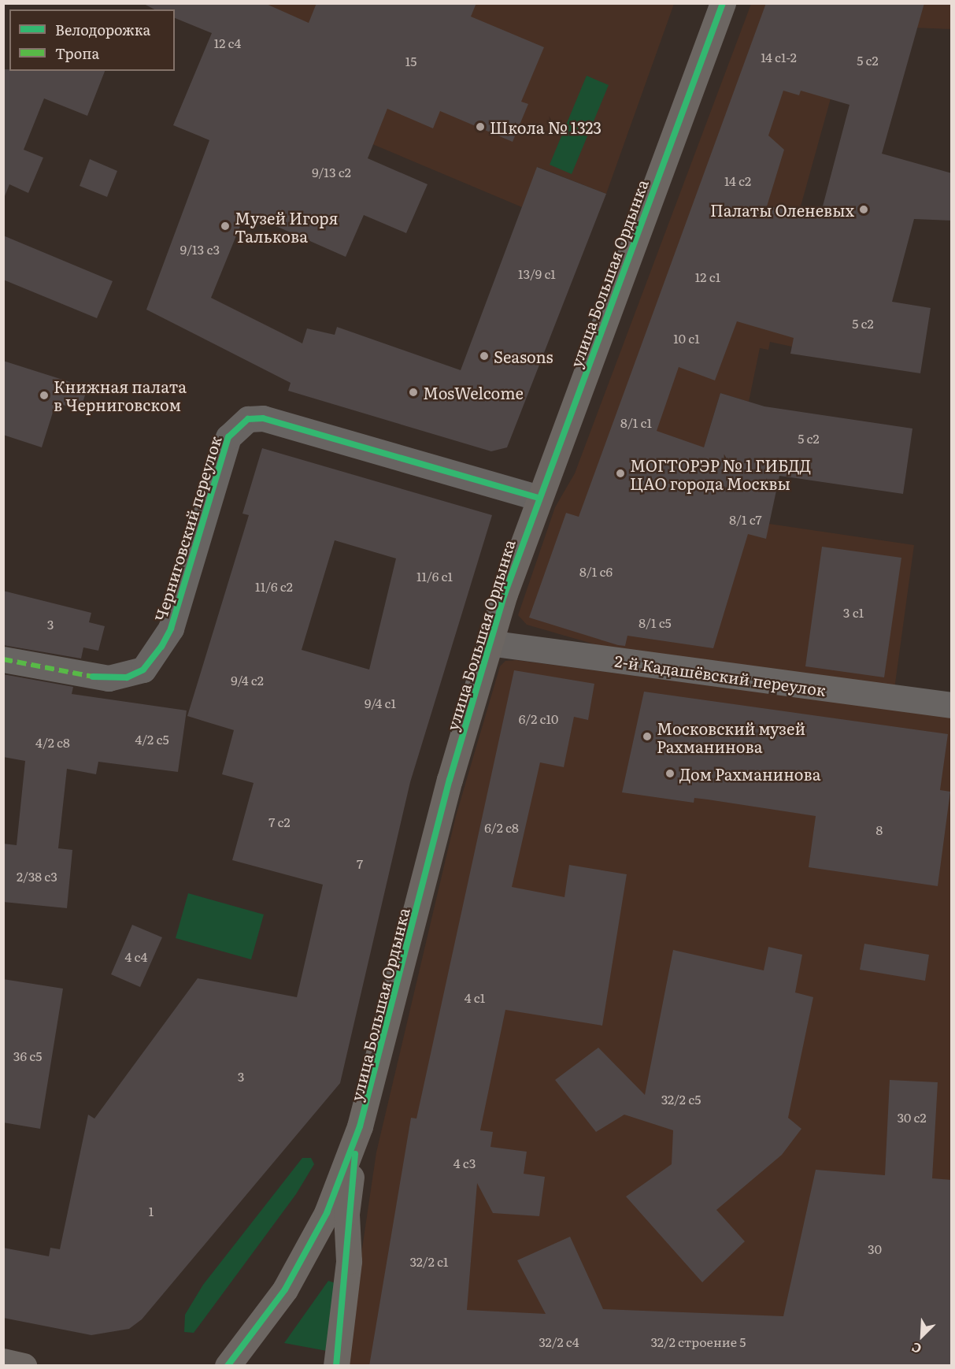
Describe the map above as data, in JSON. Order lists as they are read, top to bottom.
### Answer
{
  "streets": {
    "main road": ["улица Большая Ордынка"],
    "street": ["Черниговский переулок", "2-й Кадашёвский переулок"]
  },
  "crossings": [
    ["улица Большая Ордынка", "Черниговский переулок"],
    ["улица Большая Ордынка", "2-й Кадашёвский переулок"]
  ],
  "places": [
    "Школа № 1323",
    "Палаты Оленевых",
    "Музей Игоря Талькова",
    "Seasons",
    "MosWelcome",
    "Книжная палата в Черниговском",
    "МОГТОРЭР № 1 ГИБДД ЦАО города Москвы",
    "Московский музей Рахманинова",
    "Дом Рахманинова"
  ],
  "house_numbers": [
    "12 с4",
    "14 с1-2",
    "5 с2",
    "15",
    "9/13 с2",
    "14 с2",
    "9/13 с3",
    "13/9 с1",
    "12 с1",
    "5 с2",
    "10 с1",
    "8/1 с1",
    "5 с2",
    "8/1 с7",
    "8/1 с6",
    "11/6 с1",
    "11/6 с2",
    "3 с1",
    "8/1 с5",
    "3",
    "9/4 с2",
    "9/4 с1",
    "6/2 с10",
    "4/2 с5",
    "4/2 с8",
    "7 с2",
    "6/2 с8",
    "8",
    "7",
    "2/38 с3",
    "4 с4",
    "4 с1",
    "36 с5",
    "3",
    "32/2 с5",
    "30 с2",
    "4 с3",
    "1",
    "30",
    "32/2 с1",
    "32/2 с4",
    "32/2 строение 5"
  ],
  "legend": ["Велодорожка", "Тропа"],
  "north": "bottom left"
}
